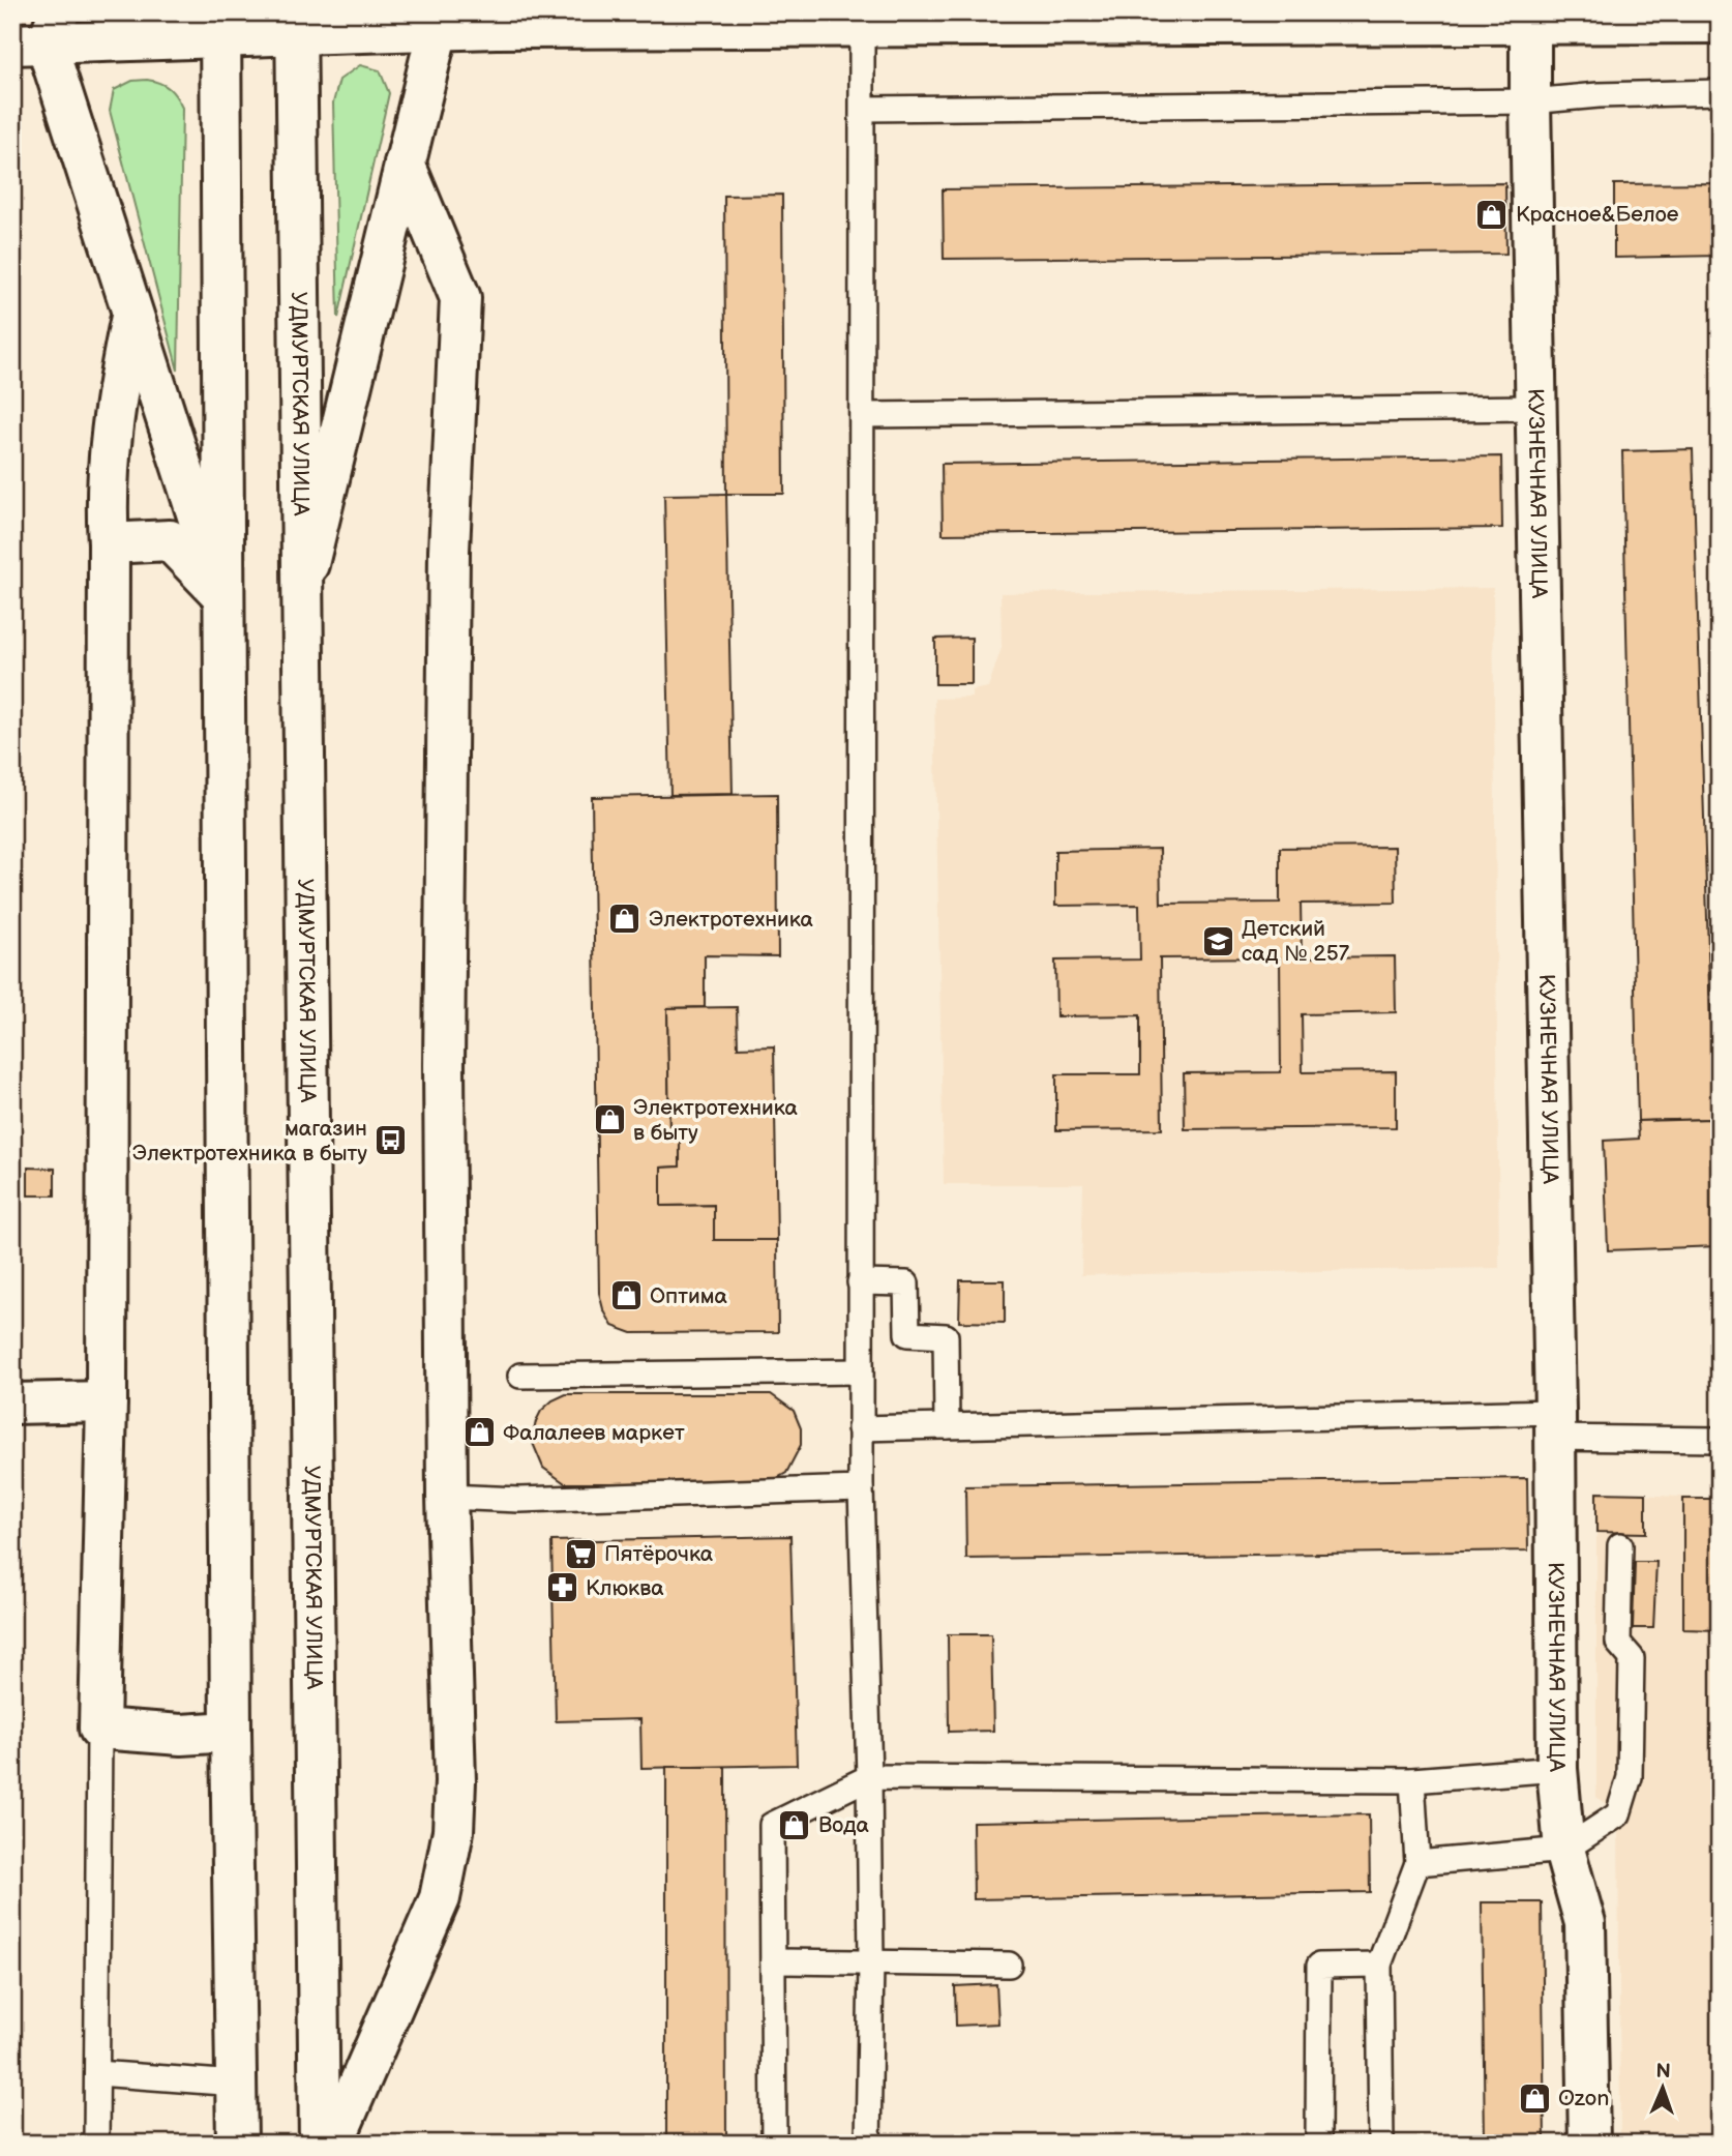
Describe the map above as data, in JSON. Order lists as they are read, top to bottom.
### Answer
{
  "streets": {
    "street": ["УДМУРТСКАЯ УЛИЦА", "КУЗНЕЧНАЯ УЛИЦА"]
  },
  "places": {
    "shop": [
      "Красное&Белое",
      "Электротехника",
      "Электротехника в быту",
      "Оптима",
      "Фалалеев маркет",
      "Вода",
      "Ozon"
    ],
    "school or university": ["Детский сад № 257"],
    "bus stop": ["магазин Электротехника в быту"],
    "supermarket": ["Пятёрочка"],
    "pharmacy": ["Клюква"]
  },
  "north": "top"
}
